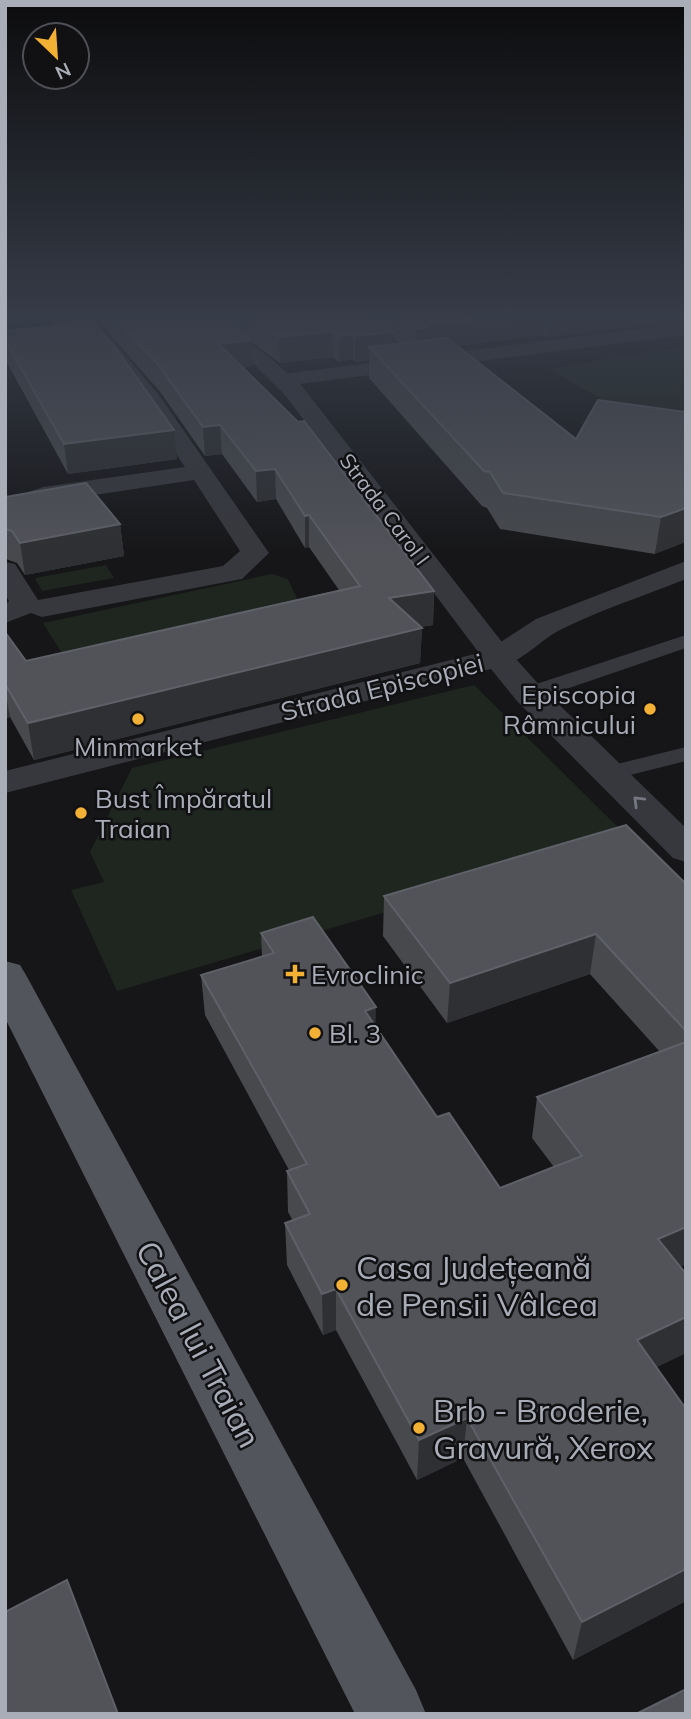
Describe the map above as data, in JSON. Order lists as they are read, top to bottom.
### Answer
{
  "streets": {
    "main road": ["Calea lui Traian"],
    "street": ["Strada Carol I", "Strada Episcopiei"]
  },
  "crossings": [
    ["Strada Carol I", "Strada Episcopiei"]
  ],
  "places": {
    "other": [
      "Episcopia Râmnicului",
      "Minmarket",
      "Bust Împăratul Traian",
      "Bl. 3",
      "Casa Județeană de Pensii Vâlcea",
      "Brb - Broderie, Gravură, Xerox"
    ],
    "health": ["Evroclinic"]
  },
  "north": "bottom right"
}
